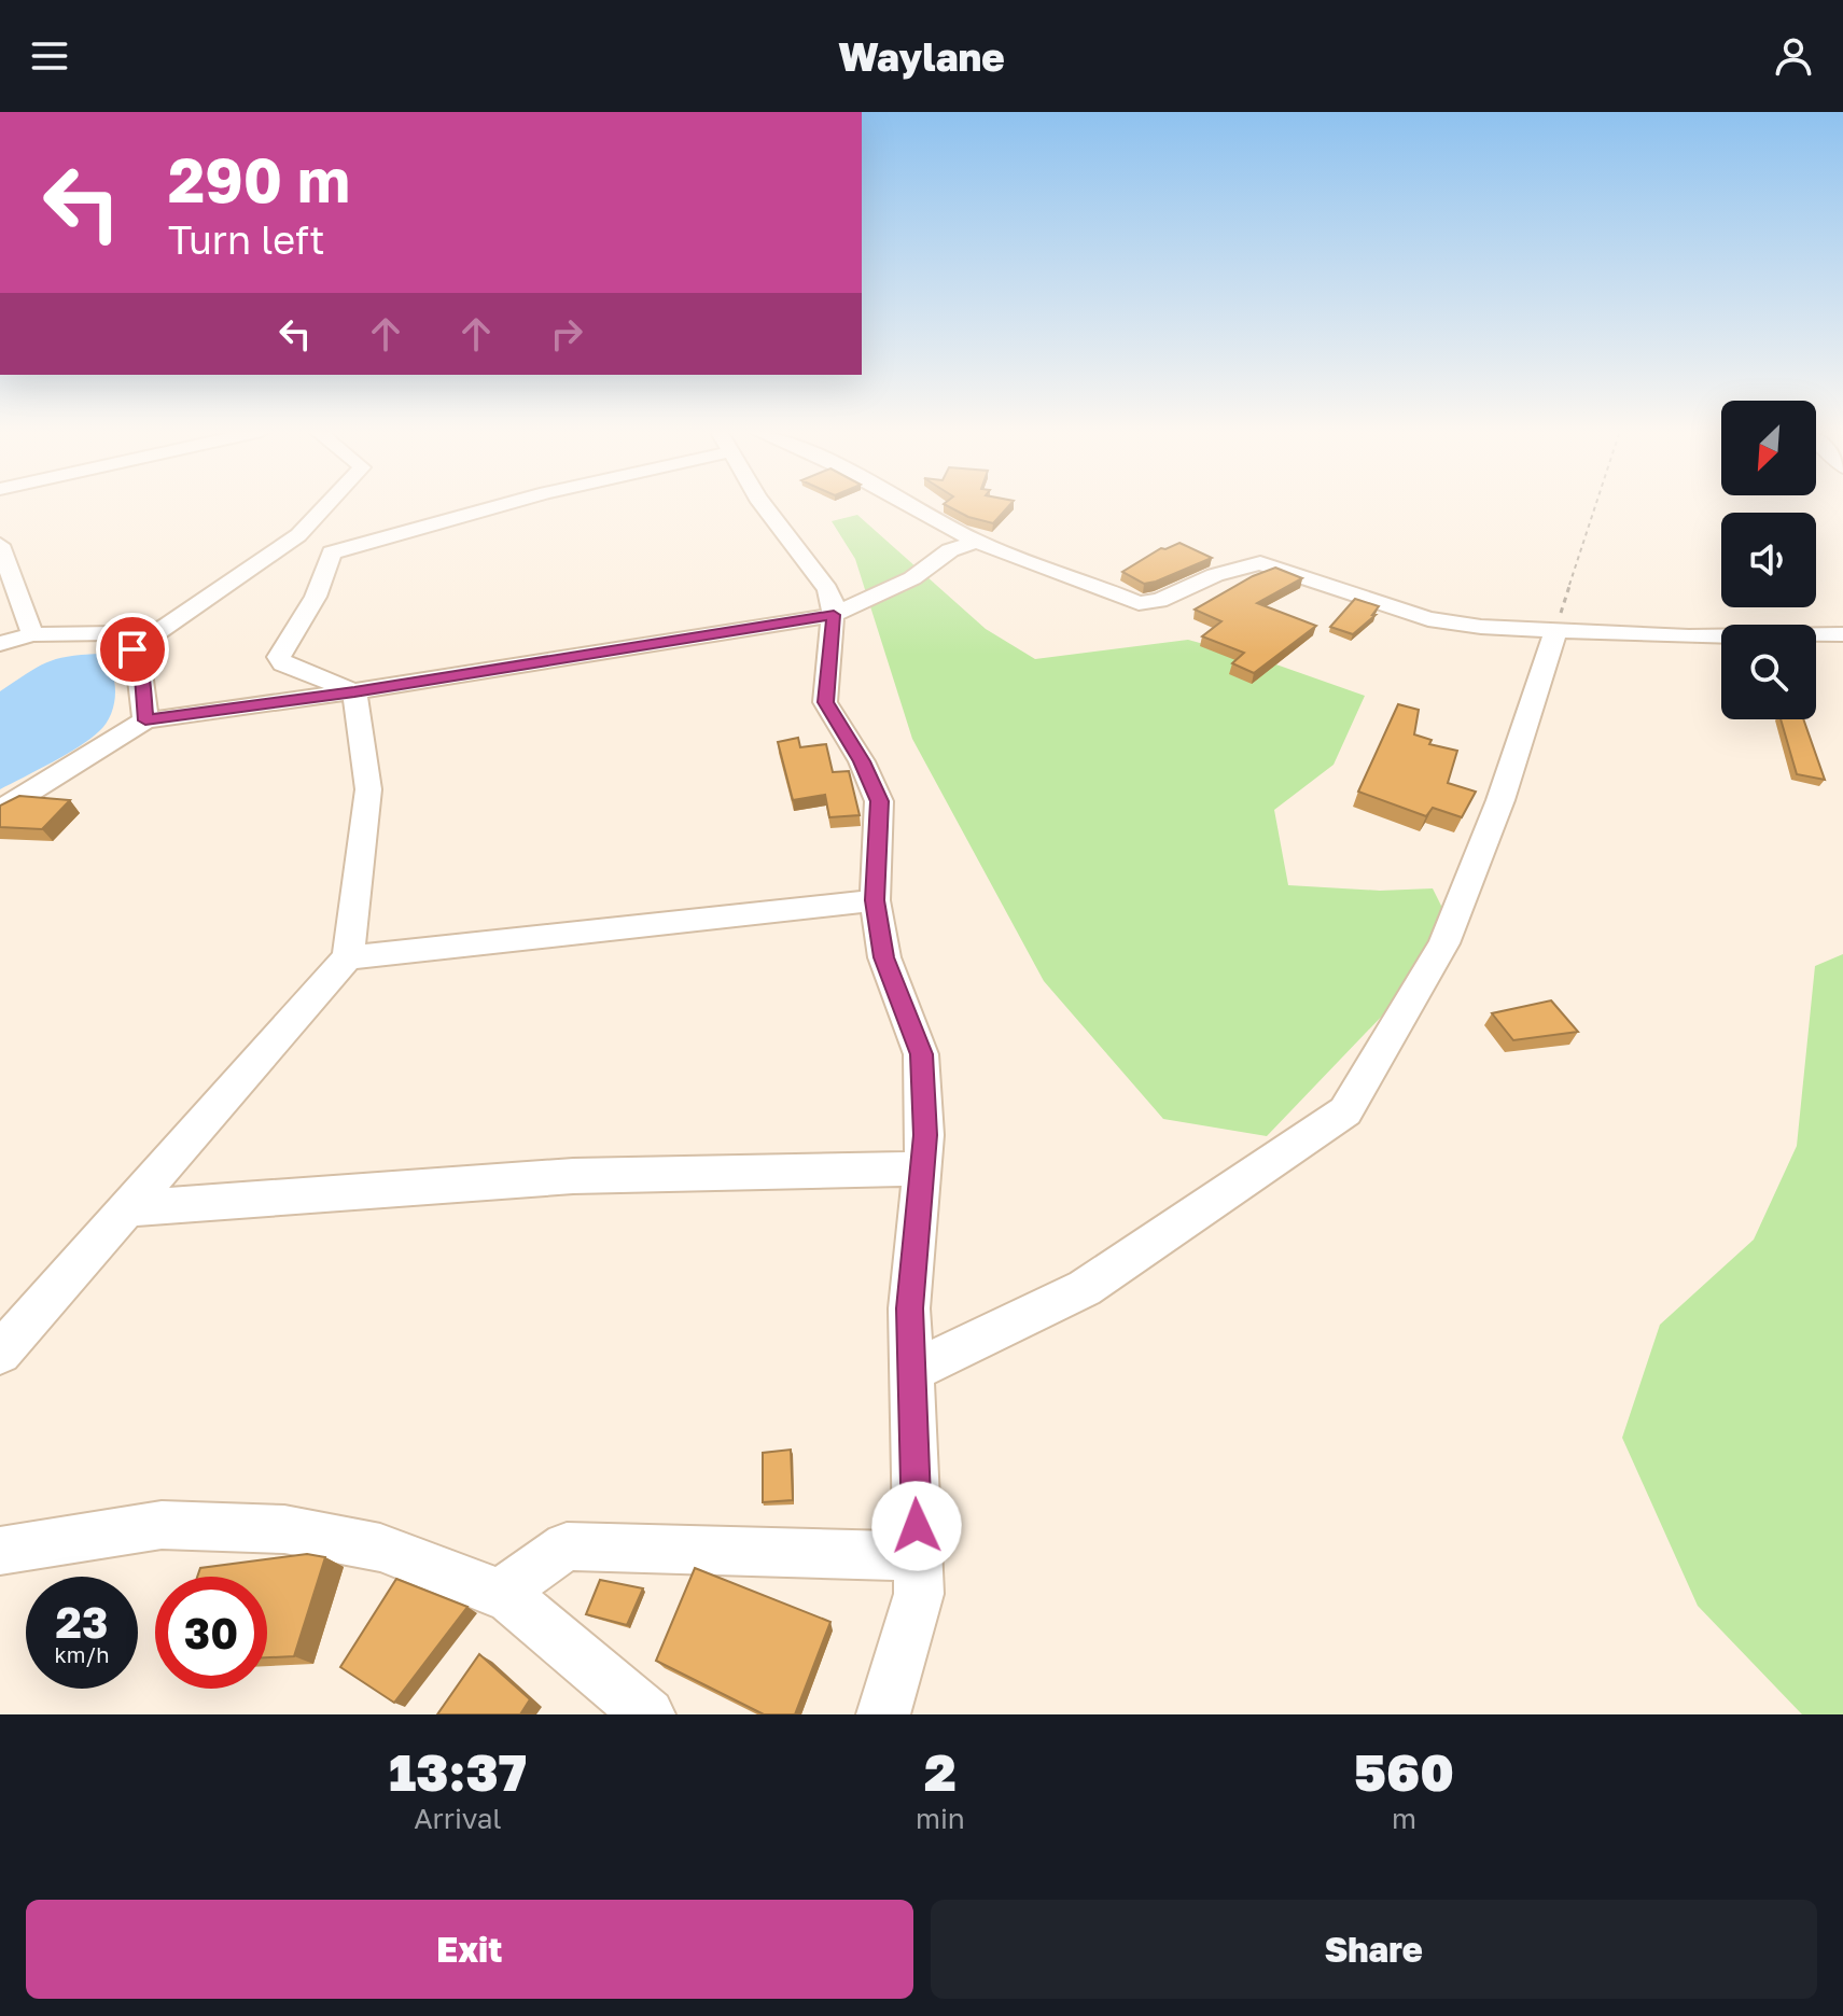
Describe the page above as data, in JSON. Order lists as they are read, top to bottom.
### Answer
{
  "north": "bottom left",
  "page": {
    "header": "Waylane",
    "turn": ["290 m", "Turn left"],
    "speed": "23 km/h",
    "limit": "30",
    "eta": [
      "13:37",
      "Arrival",
      "2",
      "min",
      "560",
      "m"
    ],
    "buttons": ["Exit", "Share"]
  }
}
